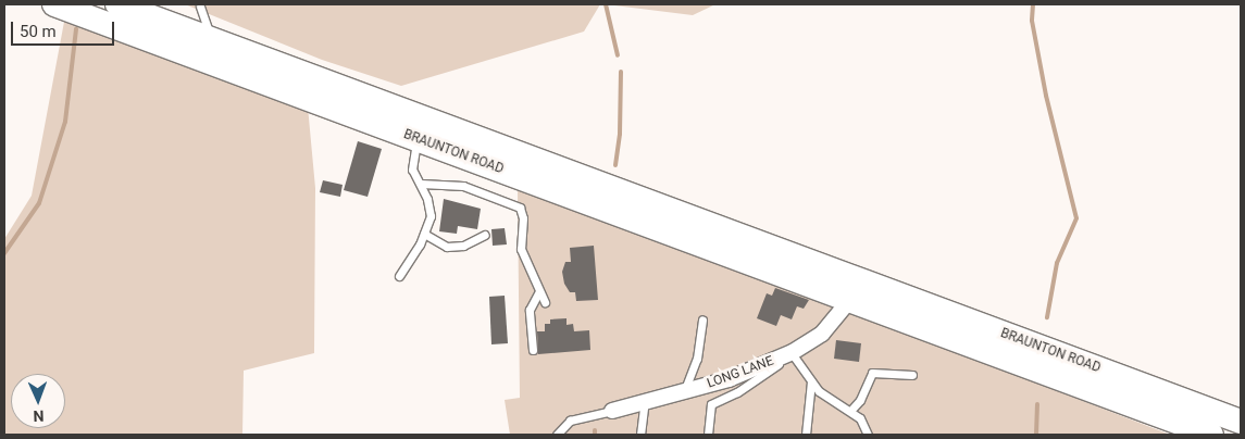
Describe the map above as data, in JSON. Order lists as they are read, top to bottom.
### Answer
{
  "streets": {
    "main road": ["BRAUNTON ROAD"],
    "street": ["LONG LANE"]
  },
  "crossings": [
    ["BRAUNTON ROAD", "LONG LANE"]
  ],
  "scale_bar": "50 m",
  "north": "bottom"
}
